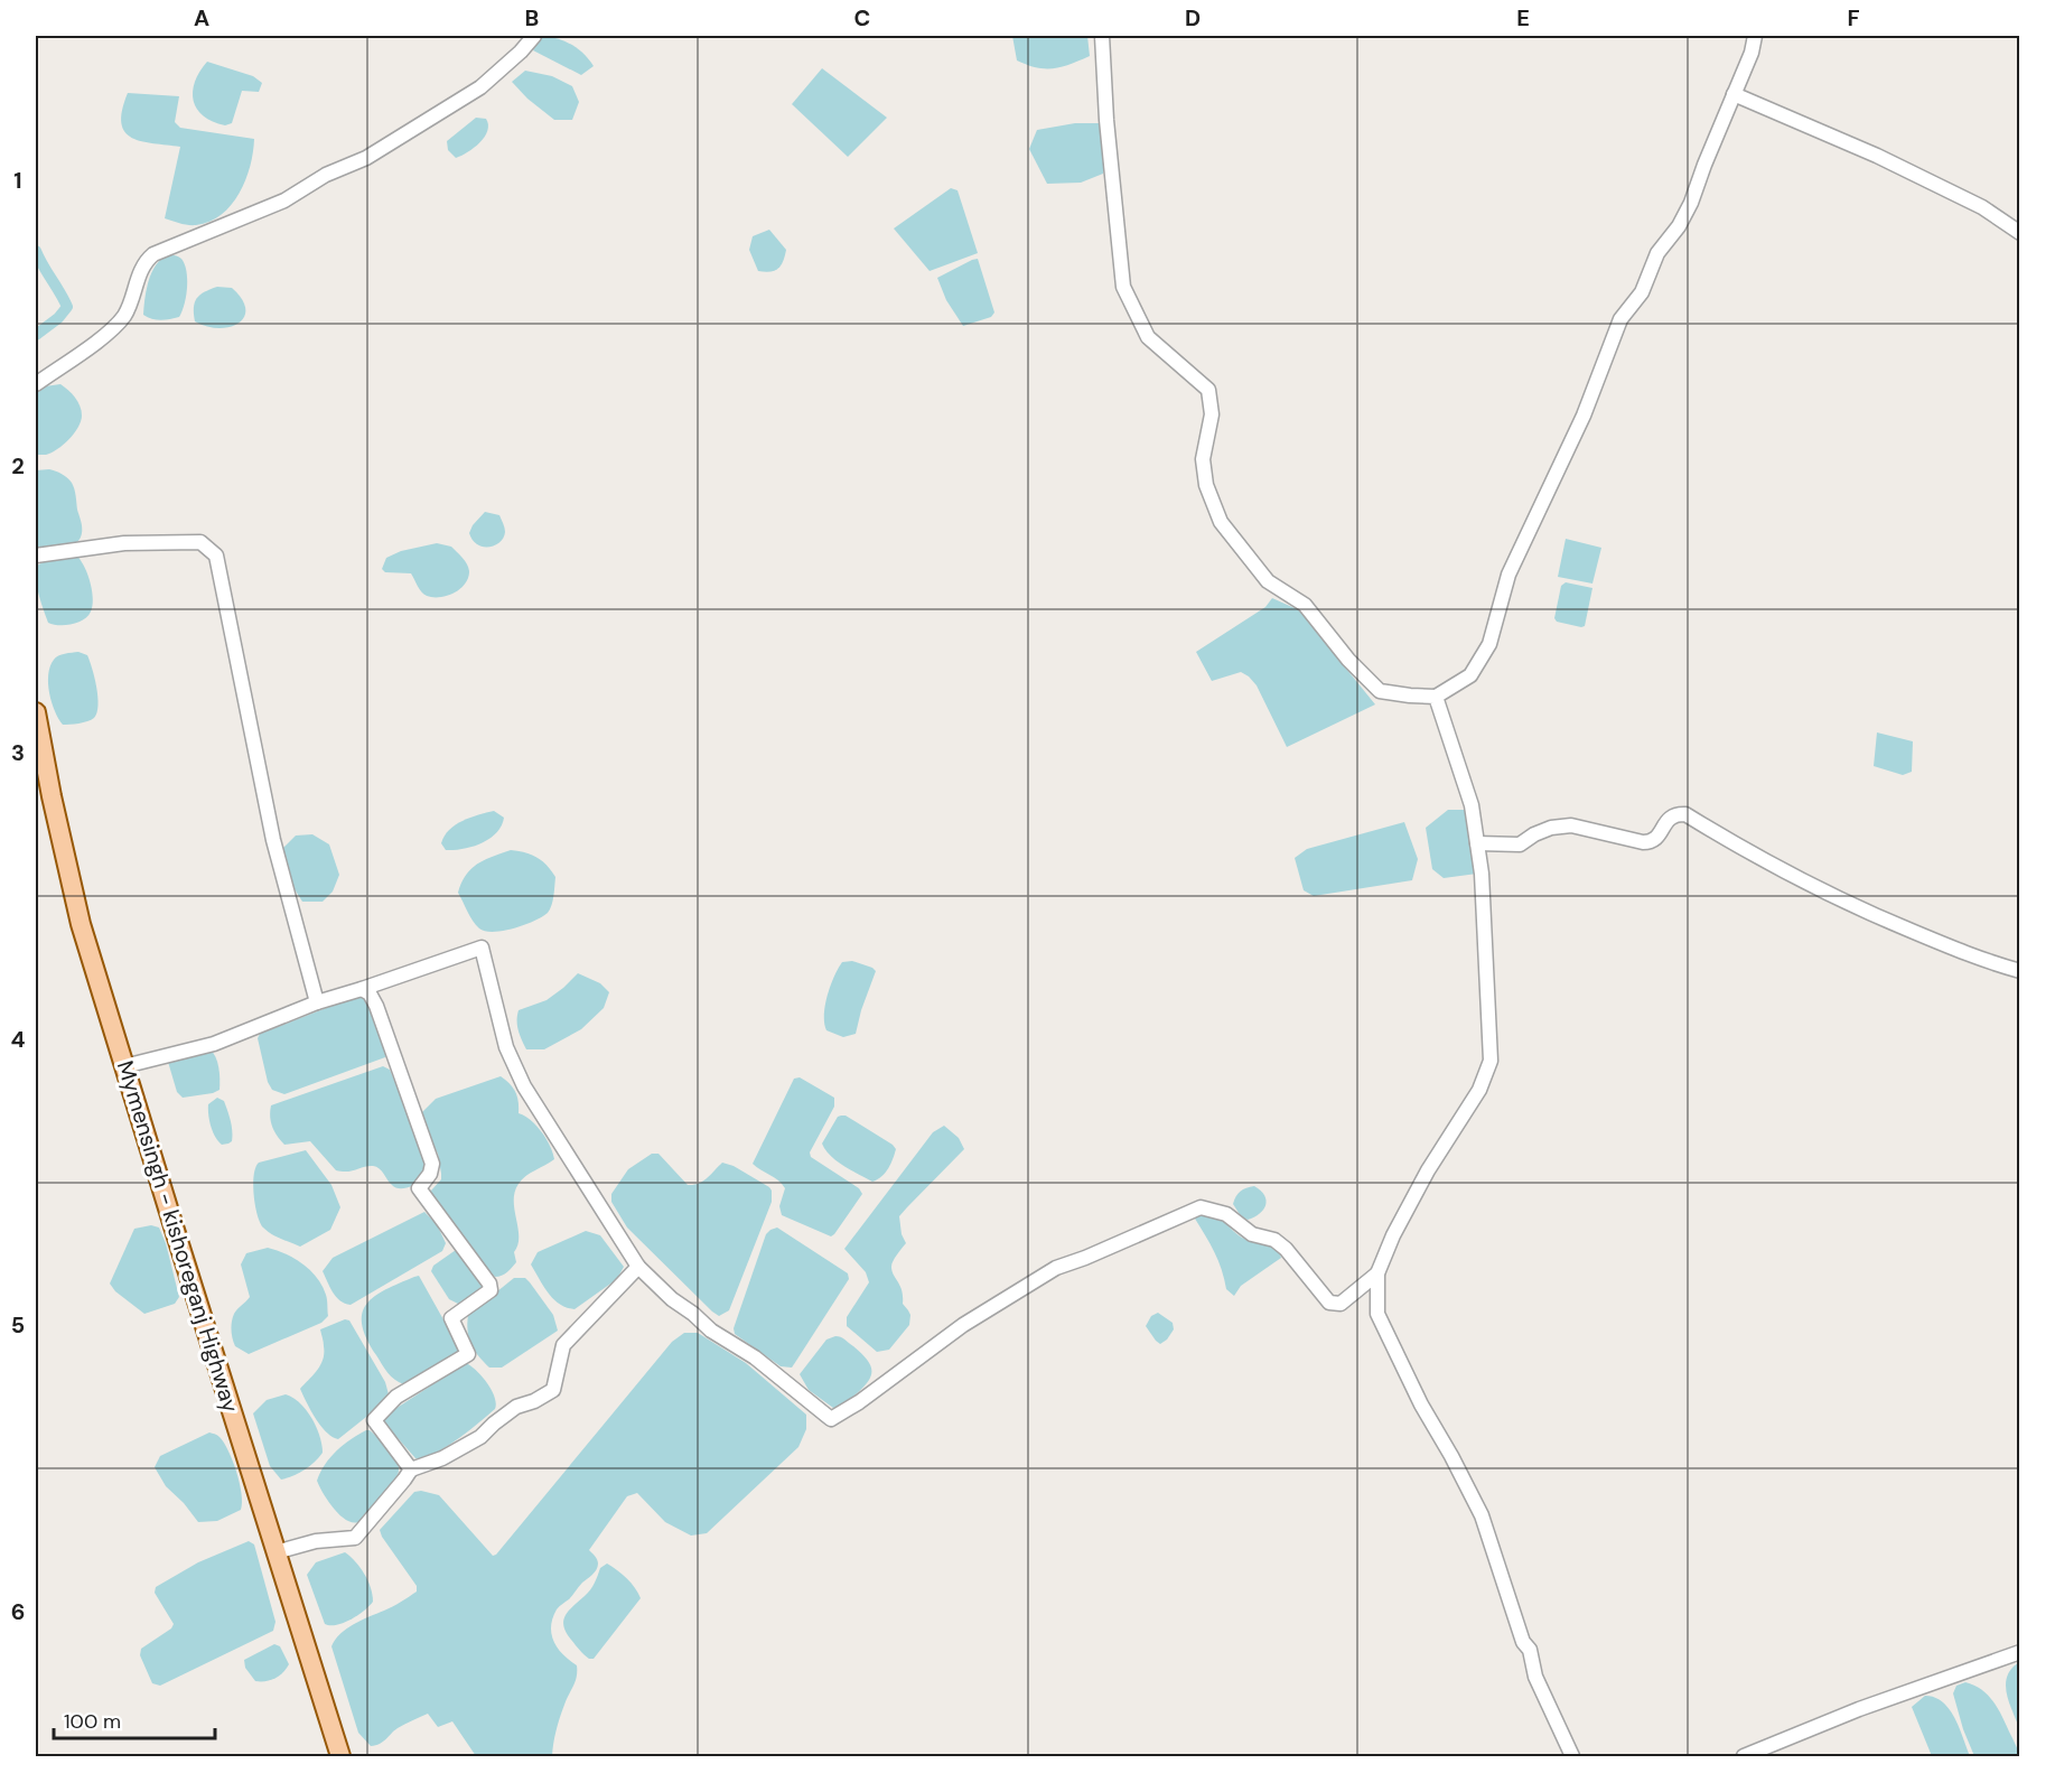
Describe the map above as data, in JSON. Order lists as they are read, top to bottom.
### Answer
{
  "streets": {
    "main road": ["Mymensingh - kishoreganj Highway"]
  },
  "scale_bar": "100 m",
  "grid": {
    "columns": [
      "A",
      "B",
      "C",
      "D",
      "E",
      "F"
    ],
    "rows": [
      "1",
      "2",
      "3",
      "4",
      "5",
      "6"
    ]
  }
}
